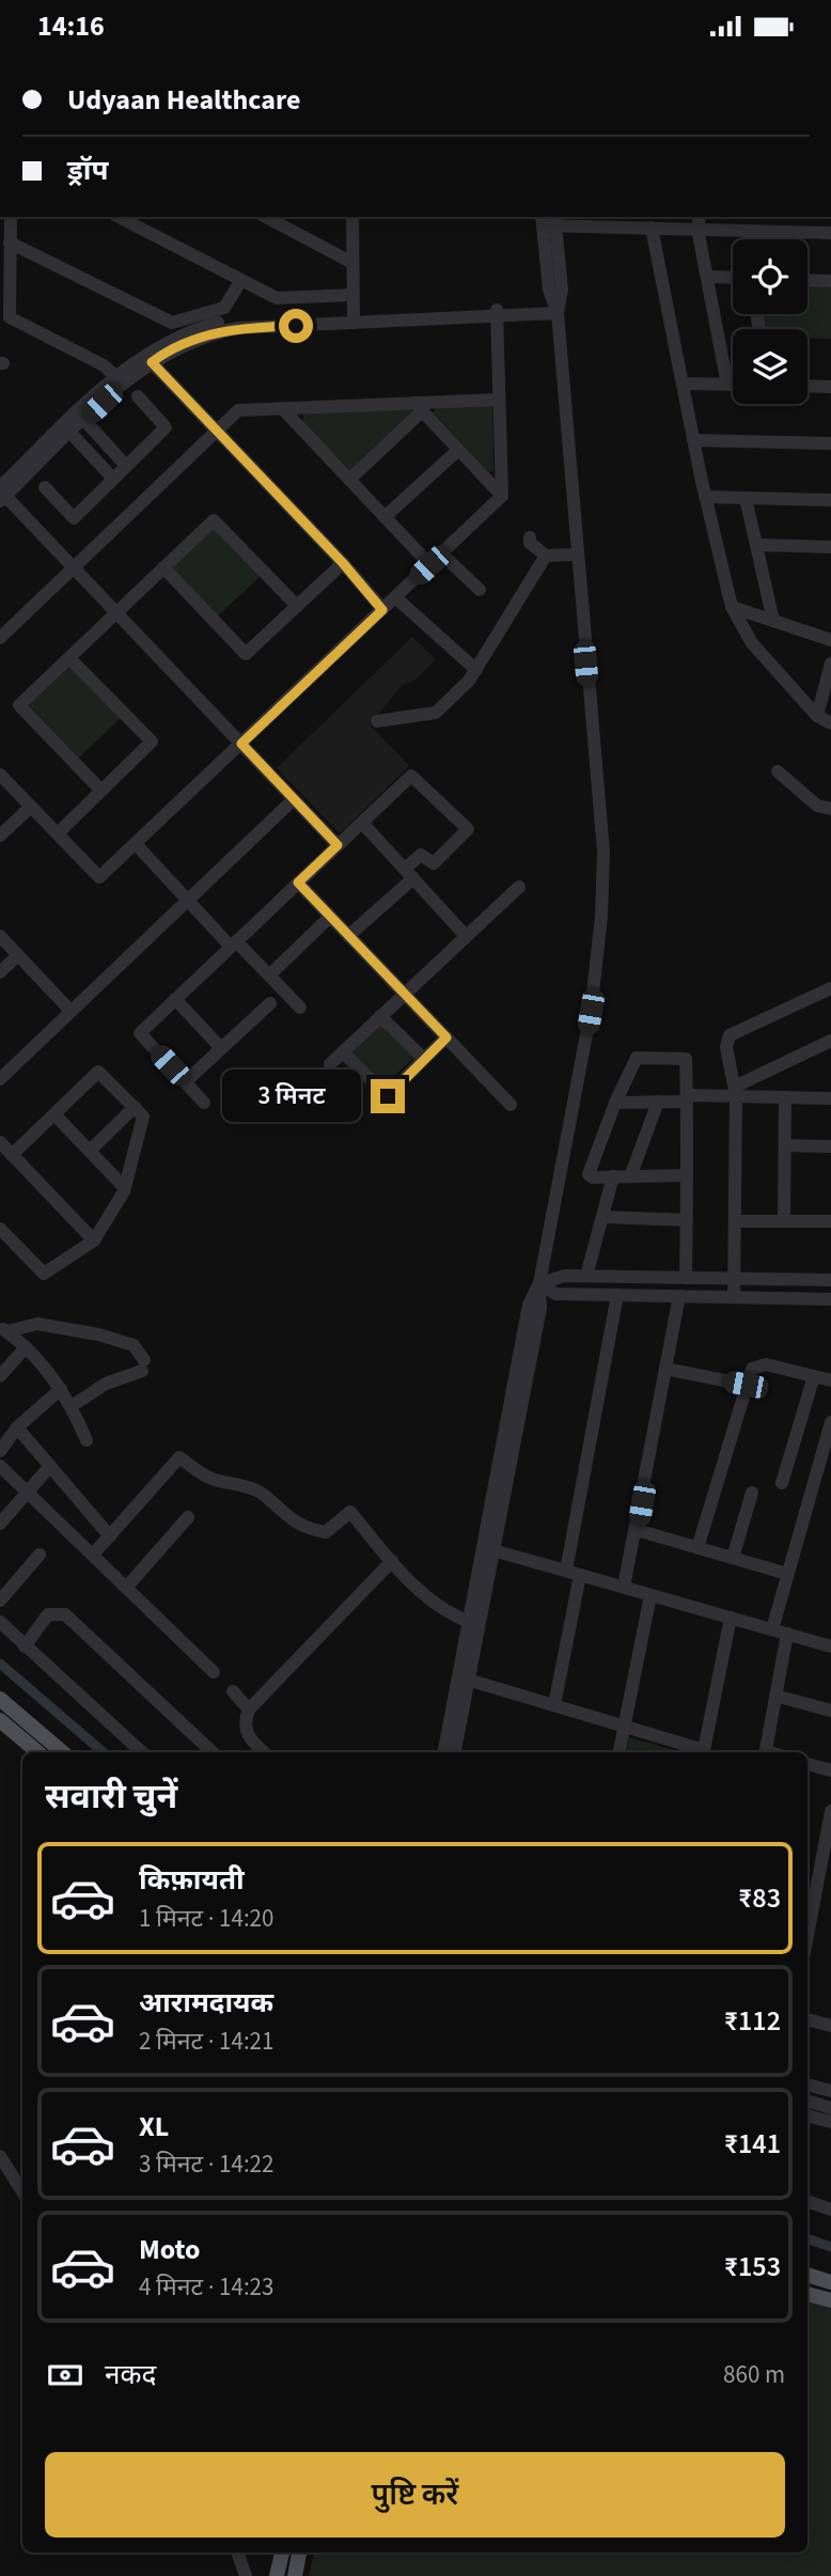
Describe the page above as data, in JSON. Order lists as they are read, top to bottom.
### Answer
{
  "page": {
    "status": "14:16",
    "banner": ["Udyaan Healthcare", "ड्रॉप"],
    "bubble": "3 मिनट",
    "heading": "सवारी चुनें",
    "list": [
      {
        "name": "किफ़ायती",
        "note": "1 मिनट · 14:20",
        "value": "₹83"
      },
      {
        "name": "आरामदायक",
        "note": "2 मिनट · 14:21",
        "value": "₹112"
      },
      {
        "name": "XL",
        "note": "3 मिनट · 14:22",
        "value": "₹141"
      },
      {
        "name": "Moto",
        "note": "4 मिनट · 14:23",
        "value": "₹153"
      }
    ],
    "pay": ["नकद", "860 m"],
    "buttons": "पुष्टि करें"
  }
}
